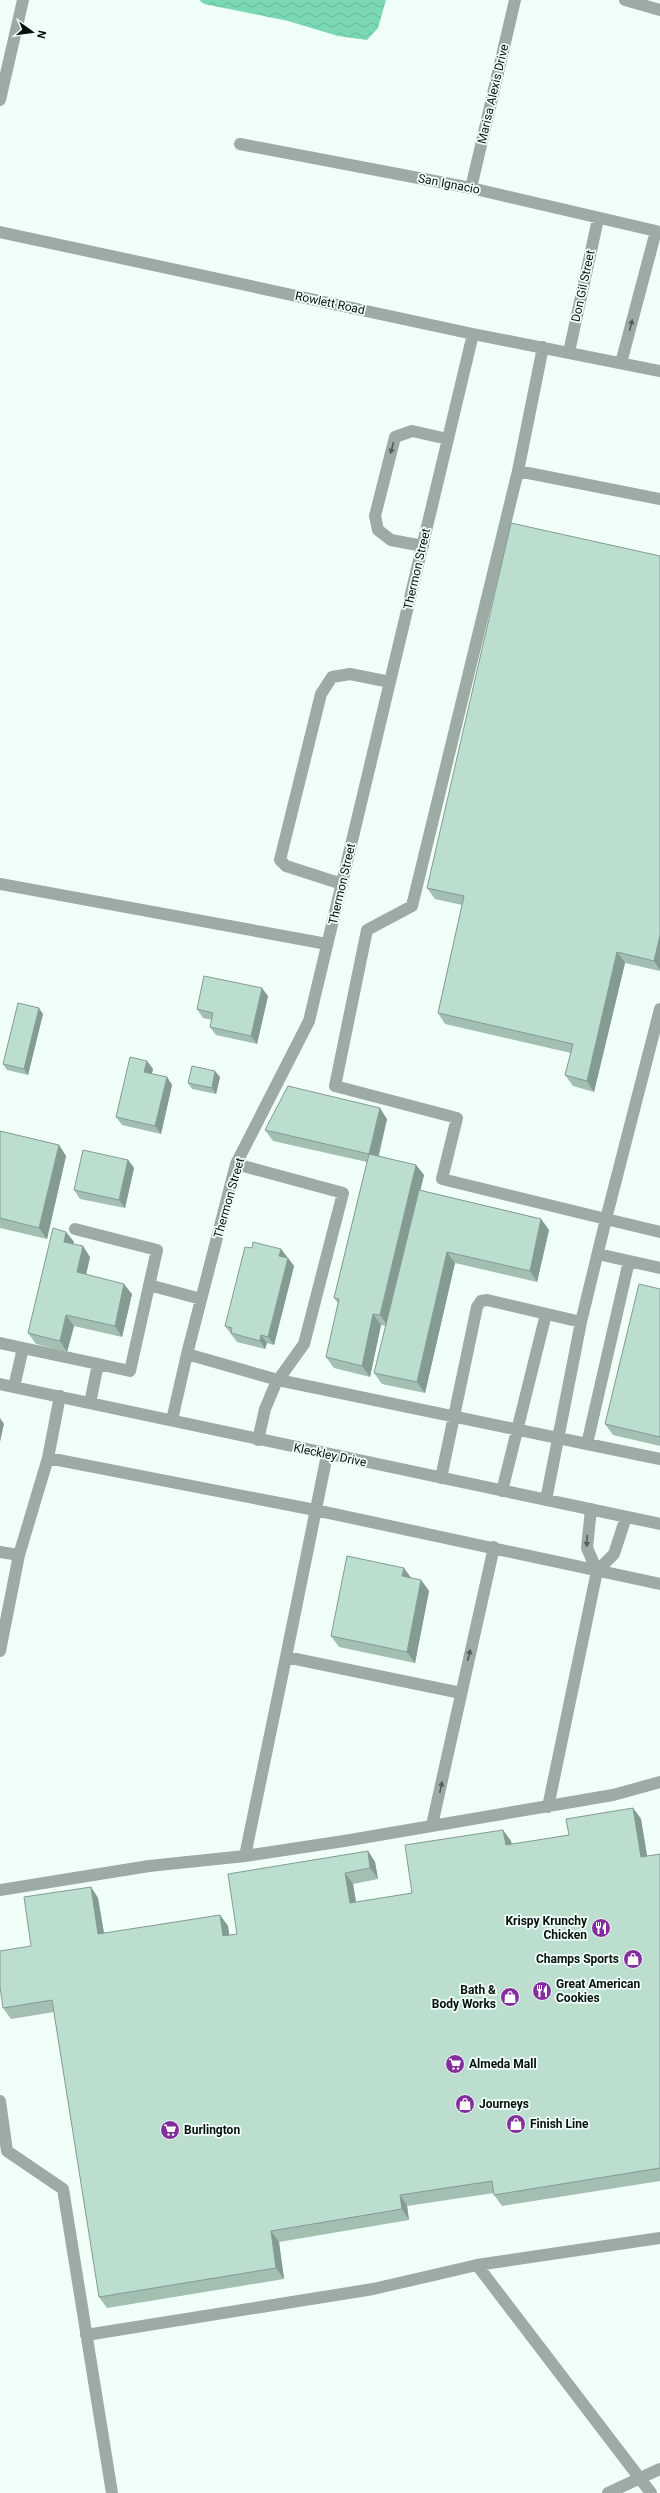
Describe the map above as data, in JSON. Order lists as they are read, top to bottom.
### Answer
{
  "streets": {
    "street": [
      "Marisa Alexis Drive",
      "San Ignacio",
      "Don Gil Street",
      "Rowlett Road",
      "Thermon Street",
      "Kleckley Drive"
    ]
  },
  "crossings": [
    ["Marisa Alexis Drive", "San Ignacio"],
    ["San Ignacio", "Don Gil Street"],
    ["San Ignacio", "Rowlett Road"],
    ["Don Gil Street", "Rowlett Road"],
    ["Rowlett Road", "Thermon Street"],
    ["Thermon Street", "Kleckley Drive"]
  ],
  "places": {
    "restaurant": ["Krispy Krunchy Chicken", "Great American Cookies"],
    "shop": [
      "Champs Sports",
      "Bath & Body Works",
      "Journeys",
      "Finish Line"
    ],
    "supermarket": ["Almeda Mall", "Burlington"]
  },
  "north": "right"
}
